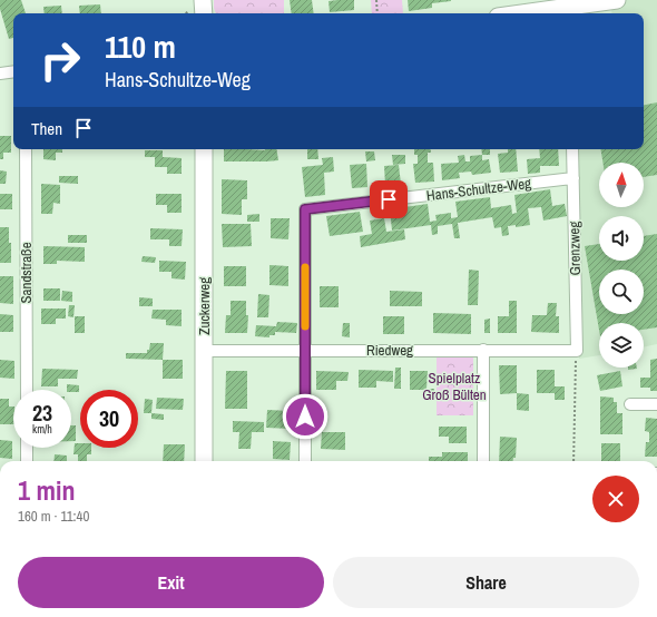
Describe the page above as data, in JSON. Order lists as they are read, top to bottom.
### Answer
{
  "streets": {
    "street": [
      "Hans-Schultze-Weg",
      "Grenzweg",
      "Sandstraße",
      "Zuckerweg",
      "Riedweg"
    ]
  },
  "crossings": [
    ["Hans-Schultze-Weg", "Grenzweg"],
    ["Hans-Schultze-Weg", "Riedweg"],
    ["Grenzweg", "Riedweg"],
    ["Zuckerweg", "Riedweg"]
  ],
  "parks": ["Spielplatz Groß Bülten"],
  "north": "top",
  "page": {
    "turn": ["110 m", "Hans-Schultze-Weg"],
    "then": "Then",
    "speed": "23 km/h",
    "limit": "30",
    "heading": ["1 min", "160 m · 11:40"],
    "buttons": ["Exit", "Share"]
  }
}
